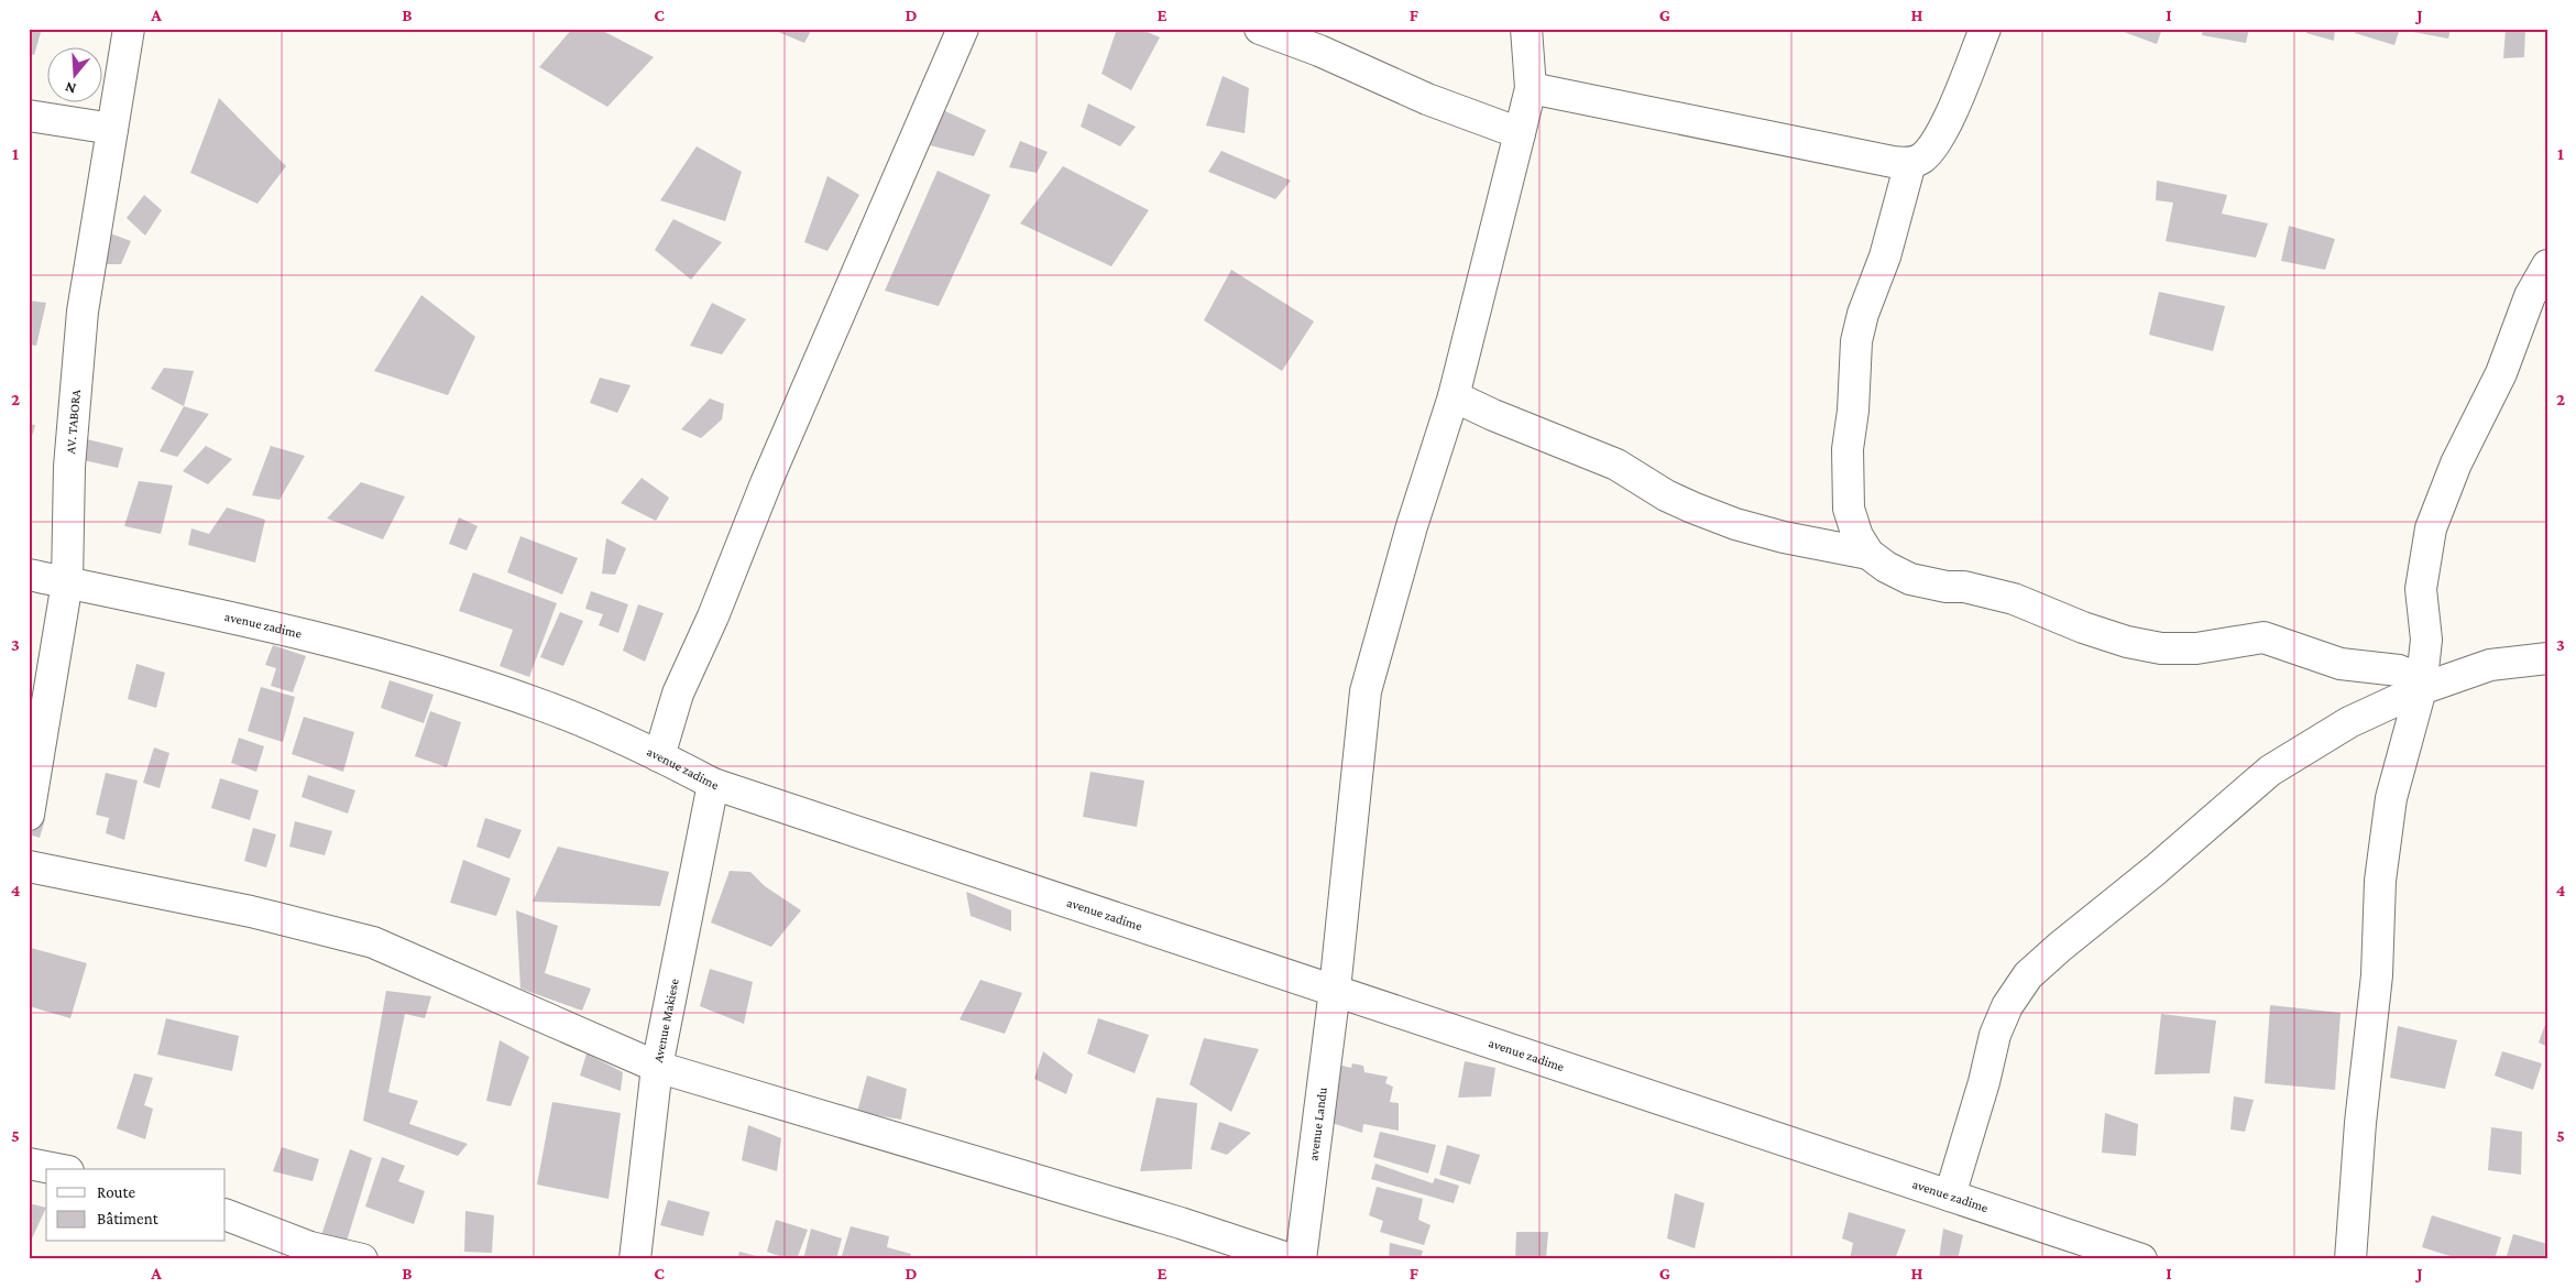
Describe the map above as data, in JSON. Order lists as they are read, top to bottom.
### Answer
{
  "streets": {
    "street": [
      "AV. TABORA",
      "avenue zadime",
      "Avenue Makiese",
      "avenue Landu"
    ]
  },
  "crossings": [
    ["AV. TABORA", "avenue zadime"],
    ["avenue zadime", "Avenue Makiese"],
    ["avenue zadime", "avenue Landu"]
  ],
  "legend": ["Route", "Bâtiment"],
  "north": "bottom",
  "grid": {
    "columns": [
      "A",
      "B",
      "C",
      "D",
      "E",
      "F",
      "G",
      "H",
      "I",
      "J"
    ],
    "rows": [
      "1",
      "2",
      "3",
      "4",
      "5"
    ]
  }
}
